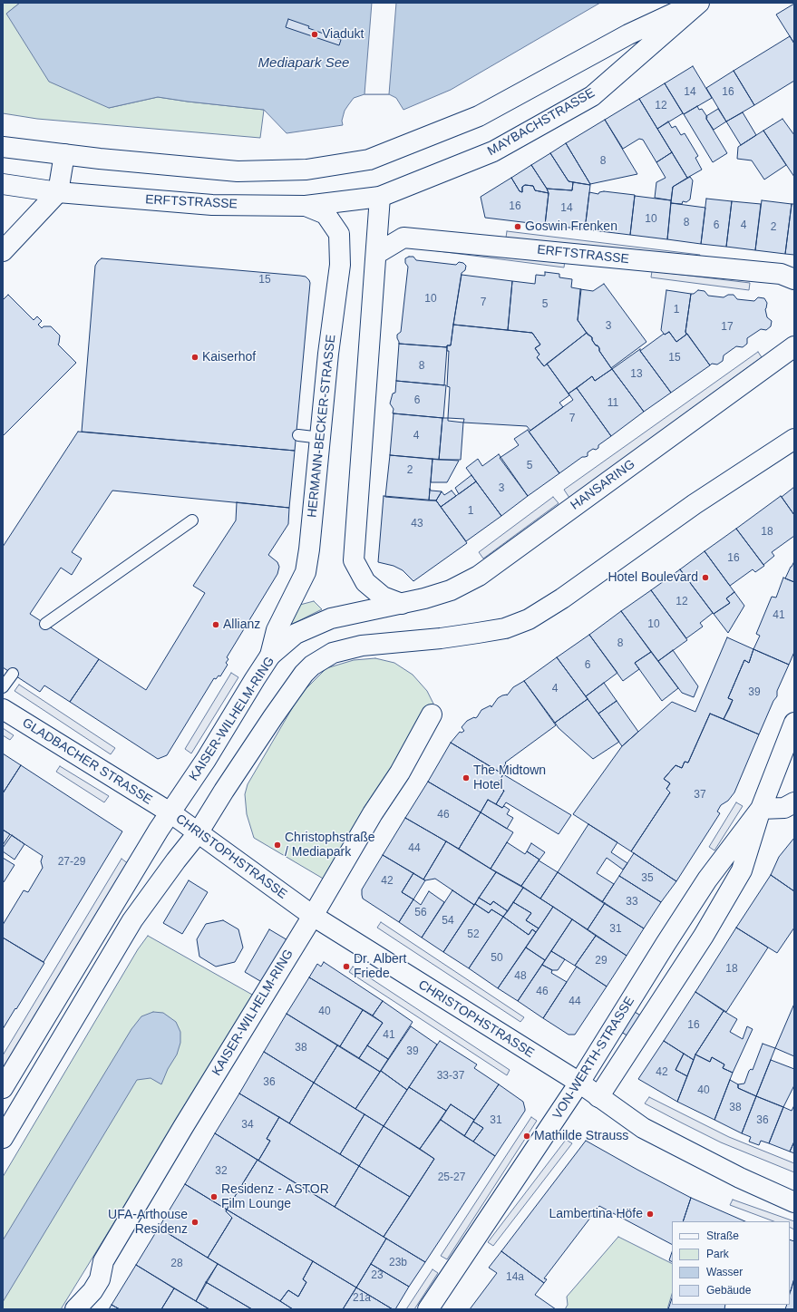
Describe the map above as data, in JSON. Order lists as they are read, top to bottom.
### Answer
{
  "streets": {
    "street": [
      "MAYBACHSTRASSE",
      "ERFTSTRASSE",
      "HERMANN-BECKER-STRASSE",
      "HANSARING",
      "KAISER-WILHELM-RING",
      "GLADBACHER STRASSE",
      "CHRISTOPHSTRASSE",
      "VON-WERTH-STRASSE"
    ]
  },
  "crossings": [
    ["MAYBACHSTRASSE", "ERFTSTRASSE"],
    ["ERFTSTRASSE", "HERMANN-BECKER-STRASSE"],
    ["HERMANN-BECKER-STRASSE", "KAISER-WILHELM-RING"],
    ["HANSARING", "KAISER-WILHELM-RING"],
    ["KAISER-WILHELM-RING", "GLADBACHER STRASSE"],
    ["KAISER-WILHELM-RING", "CHRISTOPHSTRASSE"],
    ["GLADBACHER STRASSE", "CHRISTOPHSTRASSE"],
    ["CHRISTOPHSTRASSE", "VON-WERTH-STRASSE"]
  ],
  "water": ["Mediapark See"],
  "places": [
    "Viadukt",
    "Goswin Frenken",
    "Kaiserhof",
    "Hotel Boulevard",
    "Allianz",
    "The Midtown Hotel",
    "Christophstraße / Mediapark",
    "Dr. Albert Friede",
    "Mathilde Strauss",
    "Residenz - ASTOR Film Lounge",
    "Lambertina Höfe",
    "UFA-Arthouse Residenz"
  ],
  "house_numbers": [
    "14",
    "16",
    "12",
    "8",
    "16",
    "14",
    "10",
    "8",
    "6",
    "4",
    "2",
    "15",
    "10",
    "7",
    "5",
    "1",
    "3",
    "17",
    "15",
    "8",
    "13",
    "6",
    "11",
    "7",
    "4",
    "5",
    "2",
    "3",
    "1",
    "43",
    "18",
    "16",
    "12",
    "41",
    "10",
    "8",
    "6",
    "4",
    "39",
    "37",
    "46",
    "44",
    "27-29",
    "35",
    "42",
    "33",
    "56",
    "54",
    "31",
    "52",
    "50",
    "29",
    "18",
    "48",
    "46",
    "44",
    "40",
    "16",
    "41",
    "38",
    "39",
    "42",
    "33-37",
    "36",
    "40",
    "38",
    "31",
    "36",
    "34",
    "32",
    "25-27",
    "23b",
    "28",
    "23",
    "14a",
    "21a"
  ],
  "legend": [
    "Straße",
    "Park",
    "Wasser",
    "Gebäude"
  ]
}
